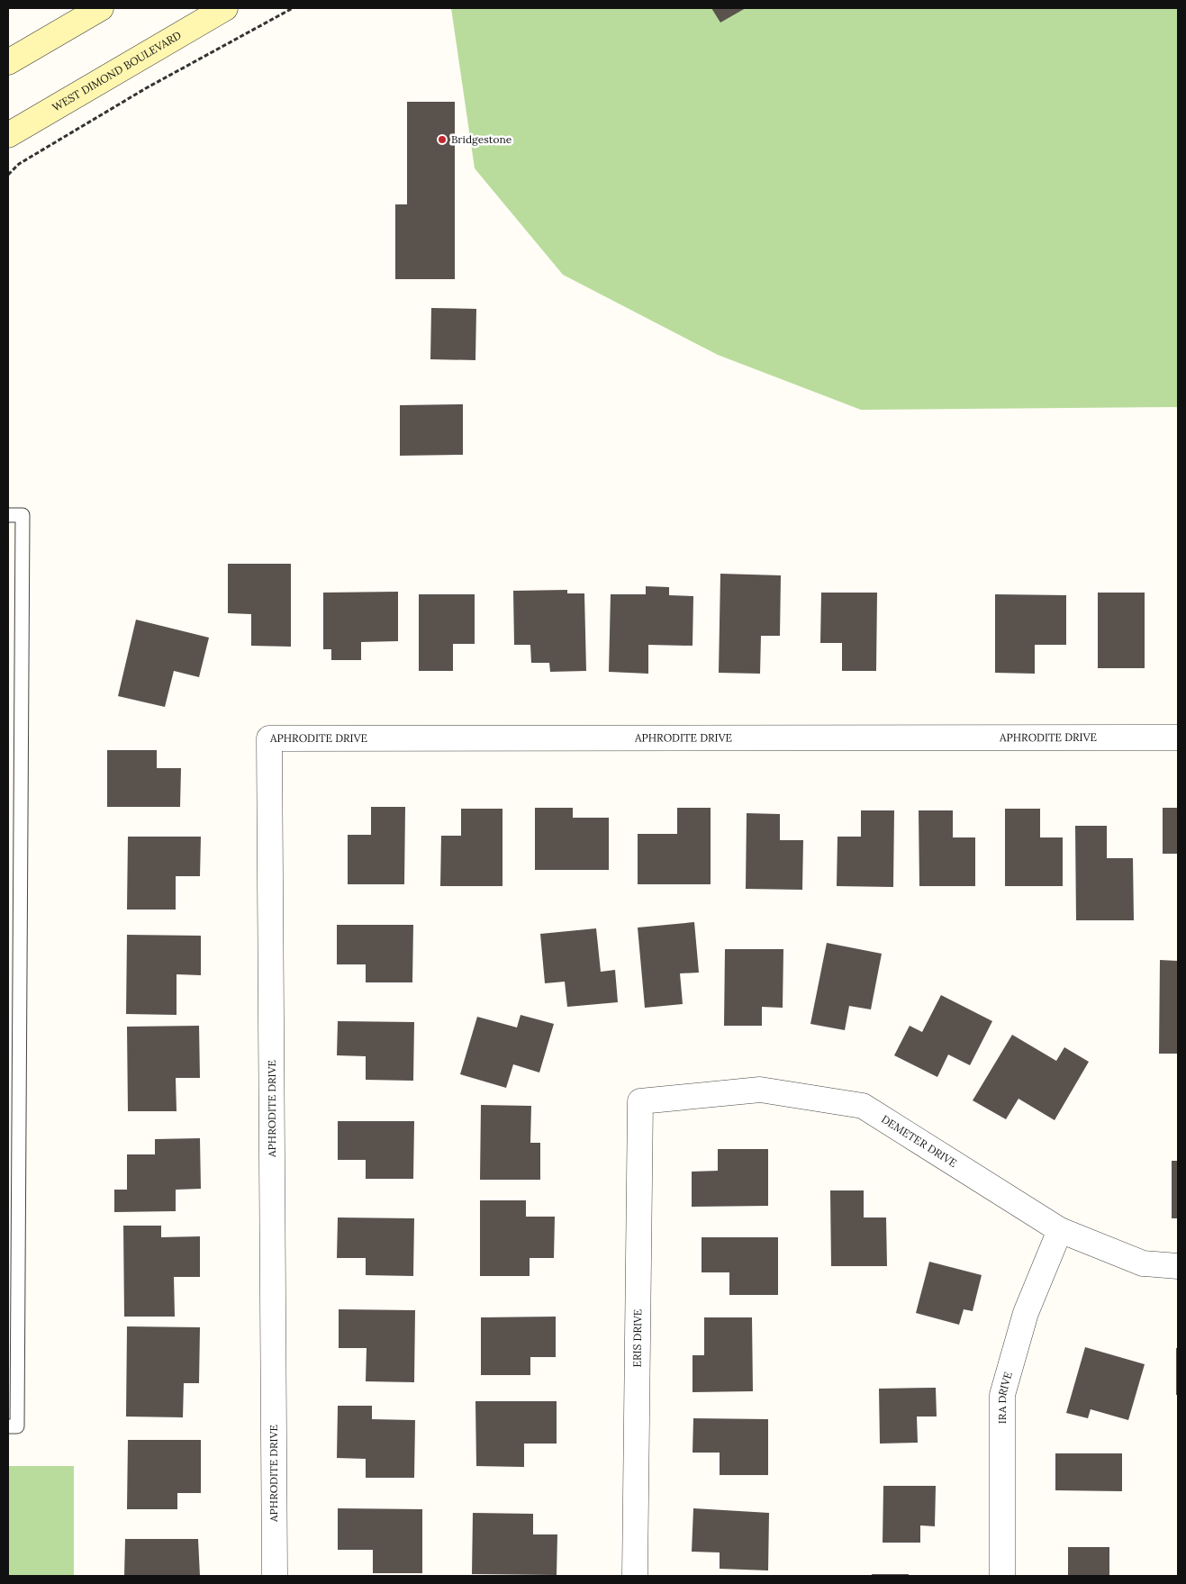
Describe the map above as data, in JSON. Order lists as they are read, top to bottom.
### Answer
{
  "streets": {
    "main road": ["WEST DIMOND BOULEVARD"],
    "street": [
      "APHRODITE DRIVE",
      "DEMETER DRIVE",
      "ERIS DRIVE",
      "IRA DRIVE"
    ]
  },
  "crossings": [
    ["DEMETER DRIVE", "ERIS DRIVE"],
    ["DEMETER DRIVE", "IRA DRIVE"]
  ],
  "places": ["Bridgestone"]
}
